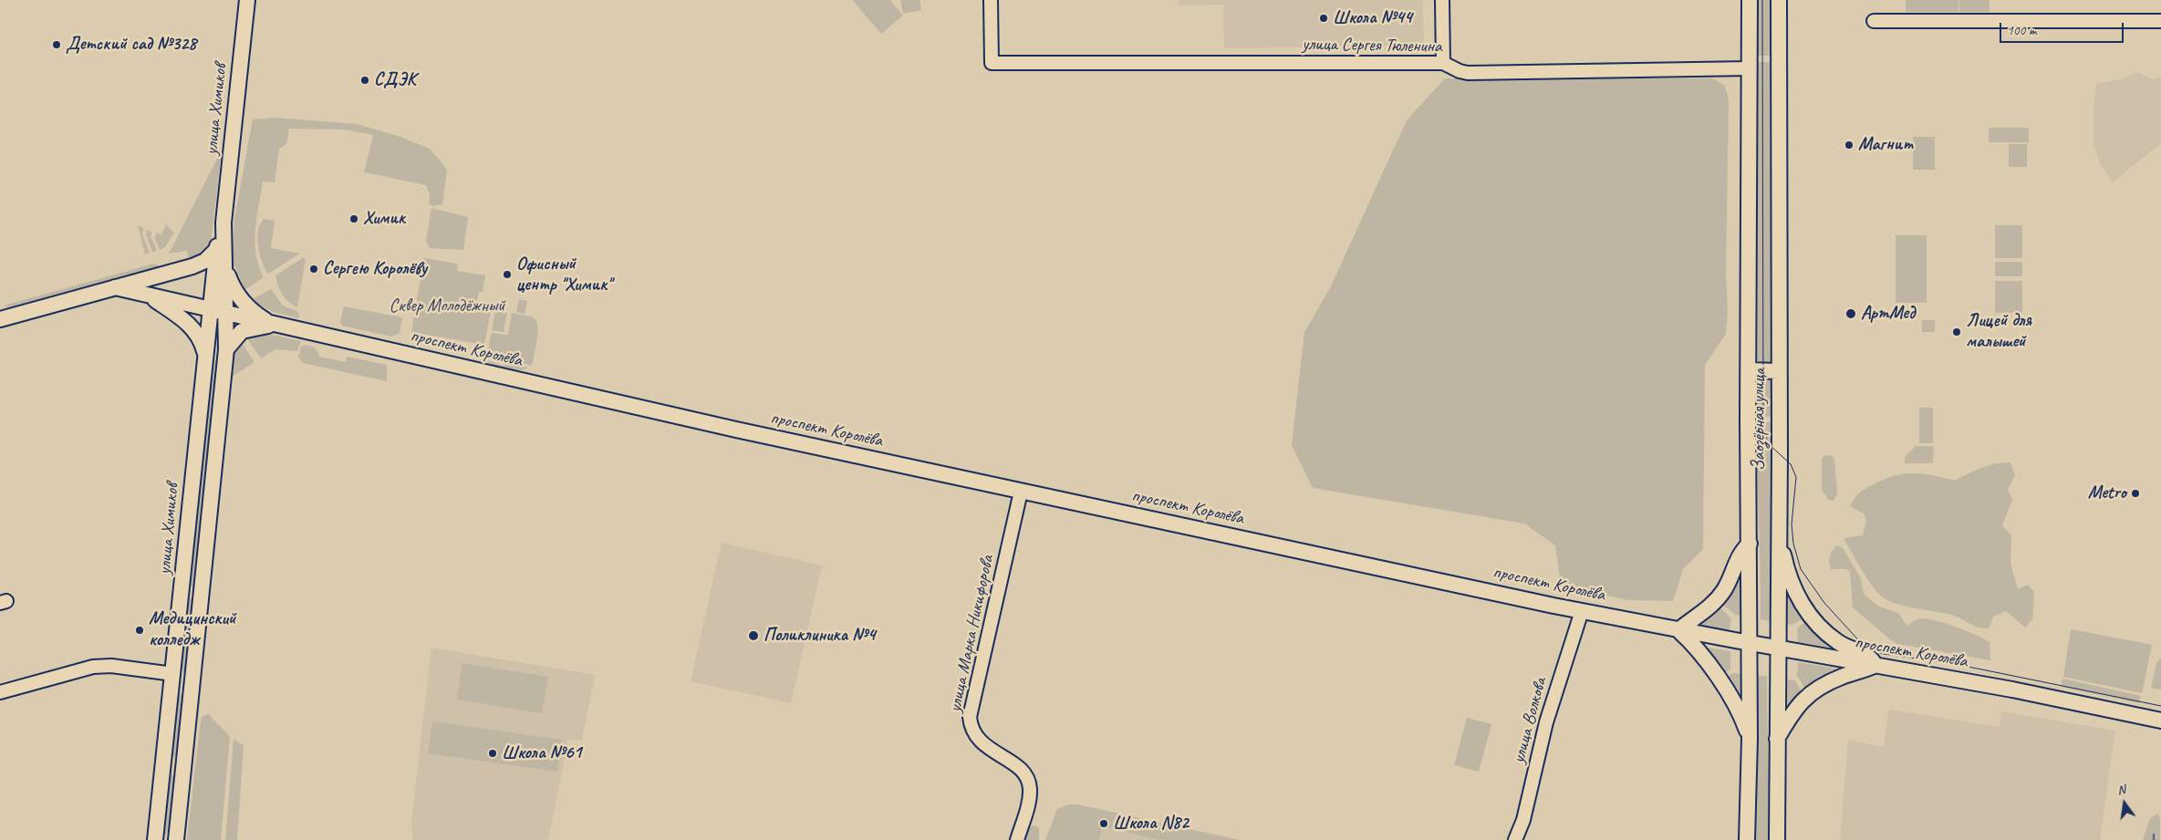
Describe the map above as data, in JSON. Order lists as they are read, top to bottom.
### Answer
{
  "streets": {
    "main road": ["улица Химиков", "проспект Королёва", "Заозёрная улица"],
    "street": ["улица Сергея Тюленина", "улица Марка Никифорова", "улица Волкова"]
  },
  "crossings": [
    ["улица Сергея Тюленина", "Заозёрная улица"],
    ["улица Химиков", "проспект Королёва"],
    ["проспект Королёва", "Заозёрная улица"],
    ["проспект Королёва", "улица Марка Никифорова"],
    ["проспект Королёва", "улица Волкова"]
  ],
  "parks": ["Сквер Молодёжный"],
  "places": [
    "Школа №44",
    "Детский сад №328",
    "СДЭК",
    "Магнит",
    "Химик",
    "Сергею Королёву",
    "Офисный центр \"Химик\"",
    "АртМед",
    "Лицей для малышей",
    "Metro",
    "Медицинский колледж",
    "Поликлиника №4",
    "Школа №61",
    "Школа N82"
  ],
  "scale_bar": "100 m",
  "north": "top"
}
